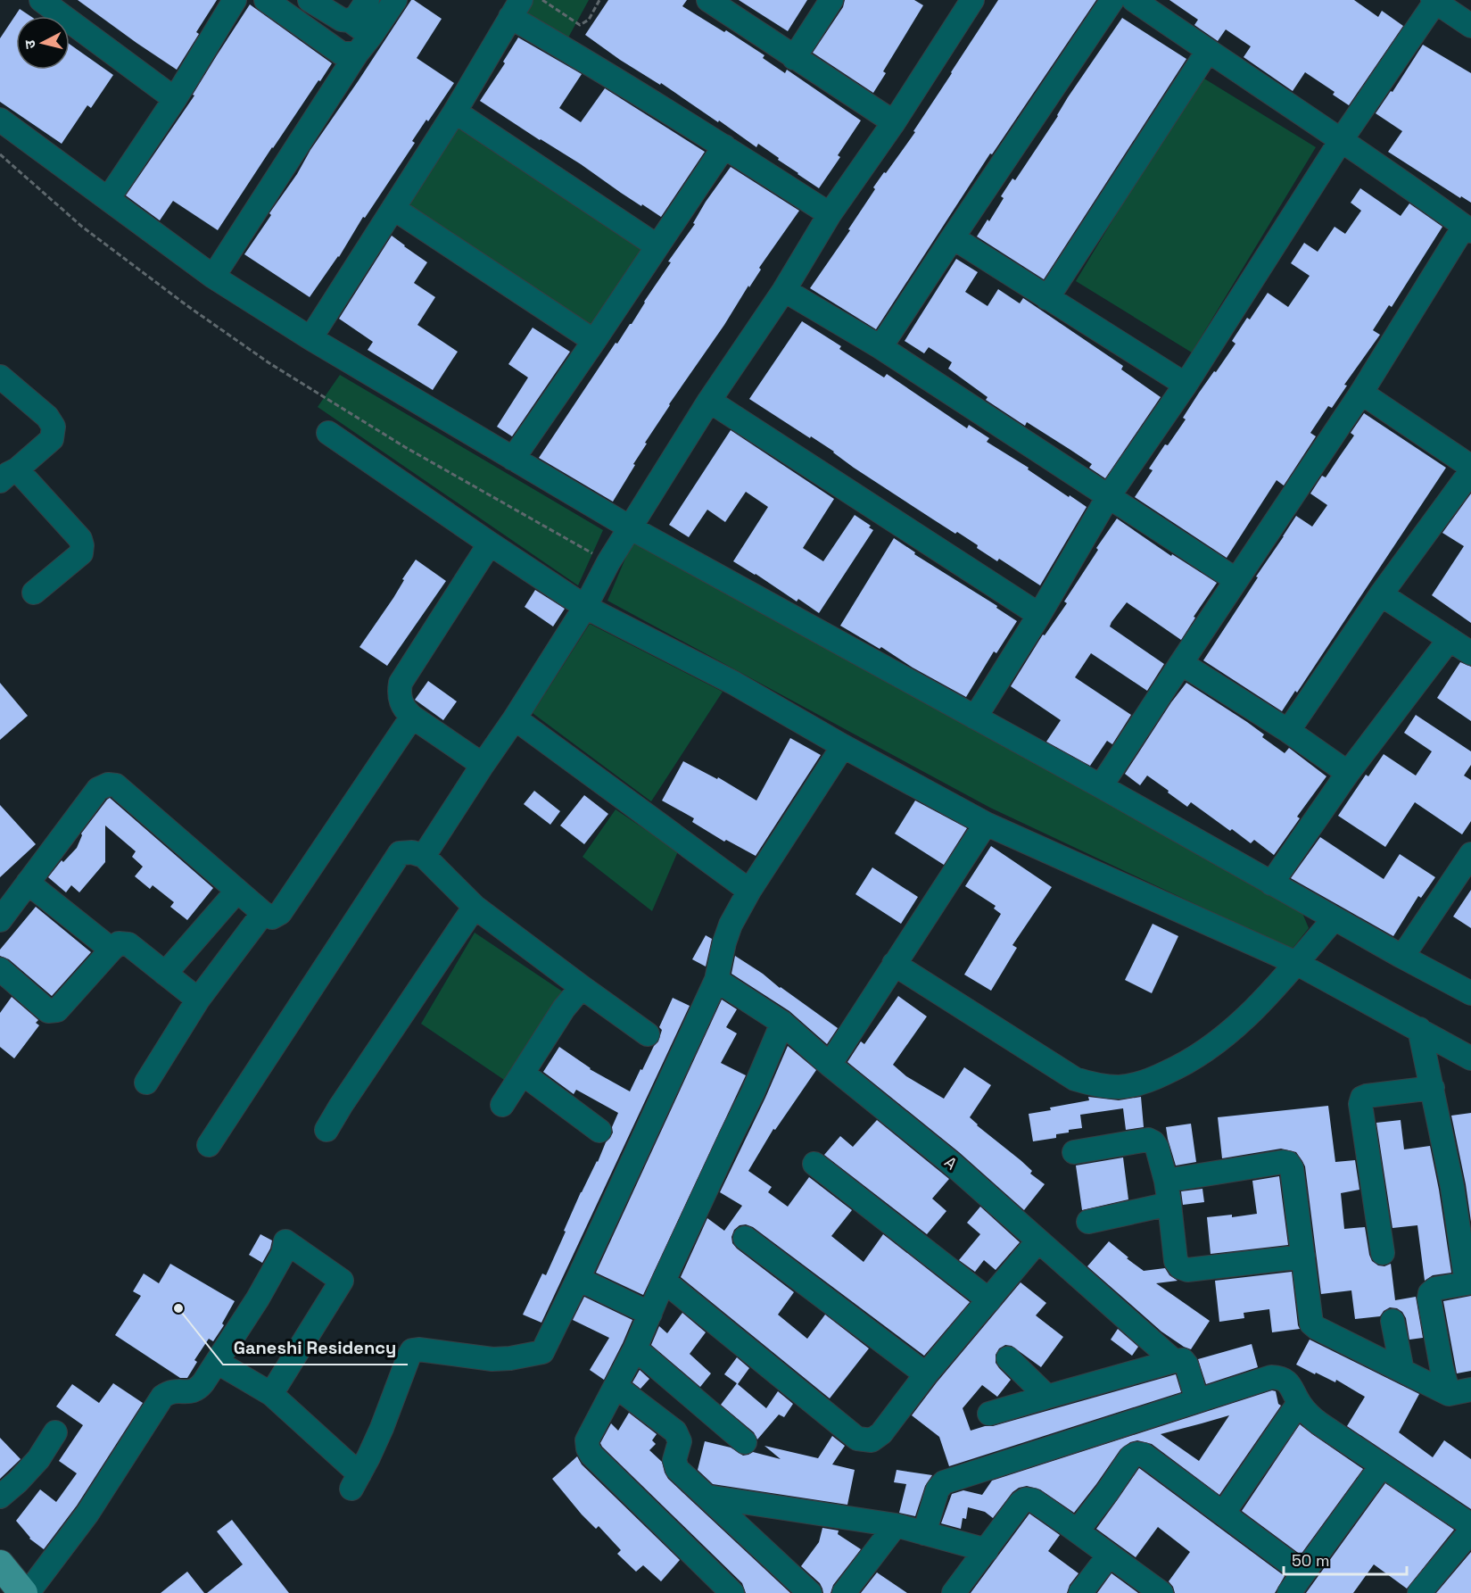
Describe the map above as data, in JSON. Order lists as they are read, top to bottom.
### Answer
{
  "streets": {
    "street": ["A"]
  },
  "places": ["Ganeshi Residency"],
  "scale_bar": "50 m",
  "north": "left"
}
